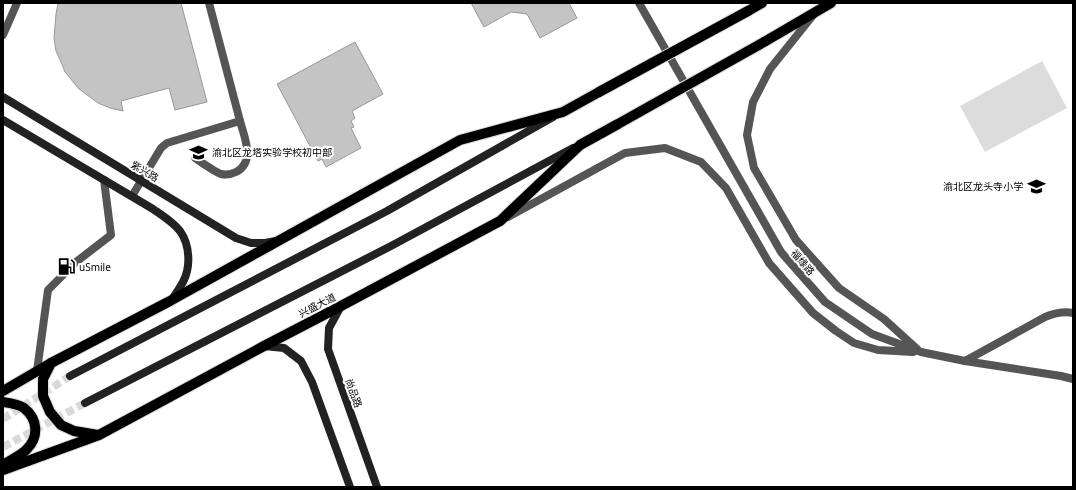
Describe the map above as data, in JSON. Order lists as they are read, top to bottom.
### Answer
{
  "streets": {
    "main road": ["紫兴路", "兴盛大道", "尚品路"],
    "street": ["福缘路"]
  },
  "crossings": [
    ["兴盛大道", "尚品路"]
  ],
  "places": {
    "school or university": ["渝北区龙塔实验学校初中部", "渝北区龙头寺小学"],
    "fuel station": ["uSmile"]
  }
}
